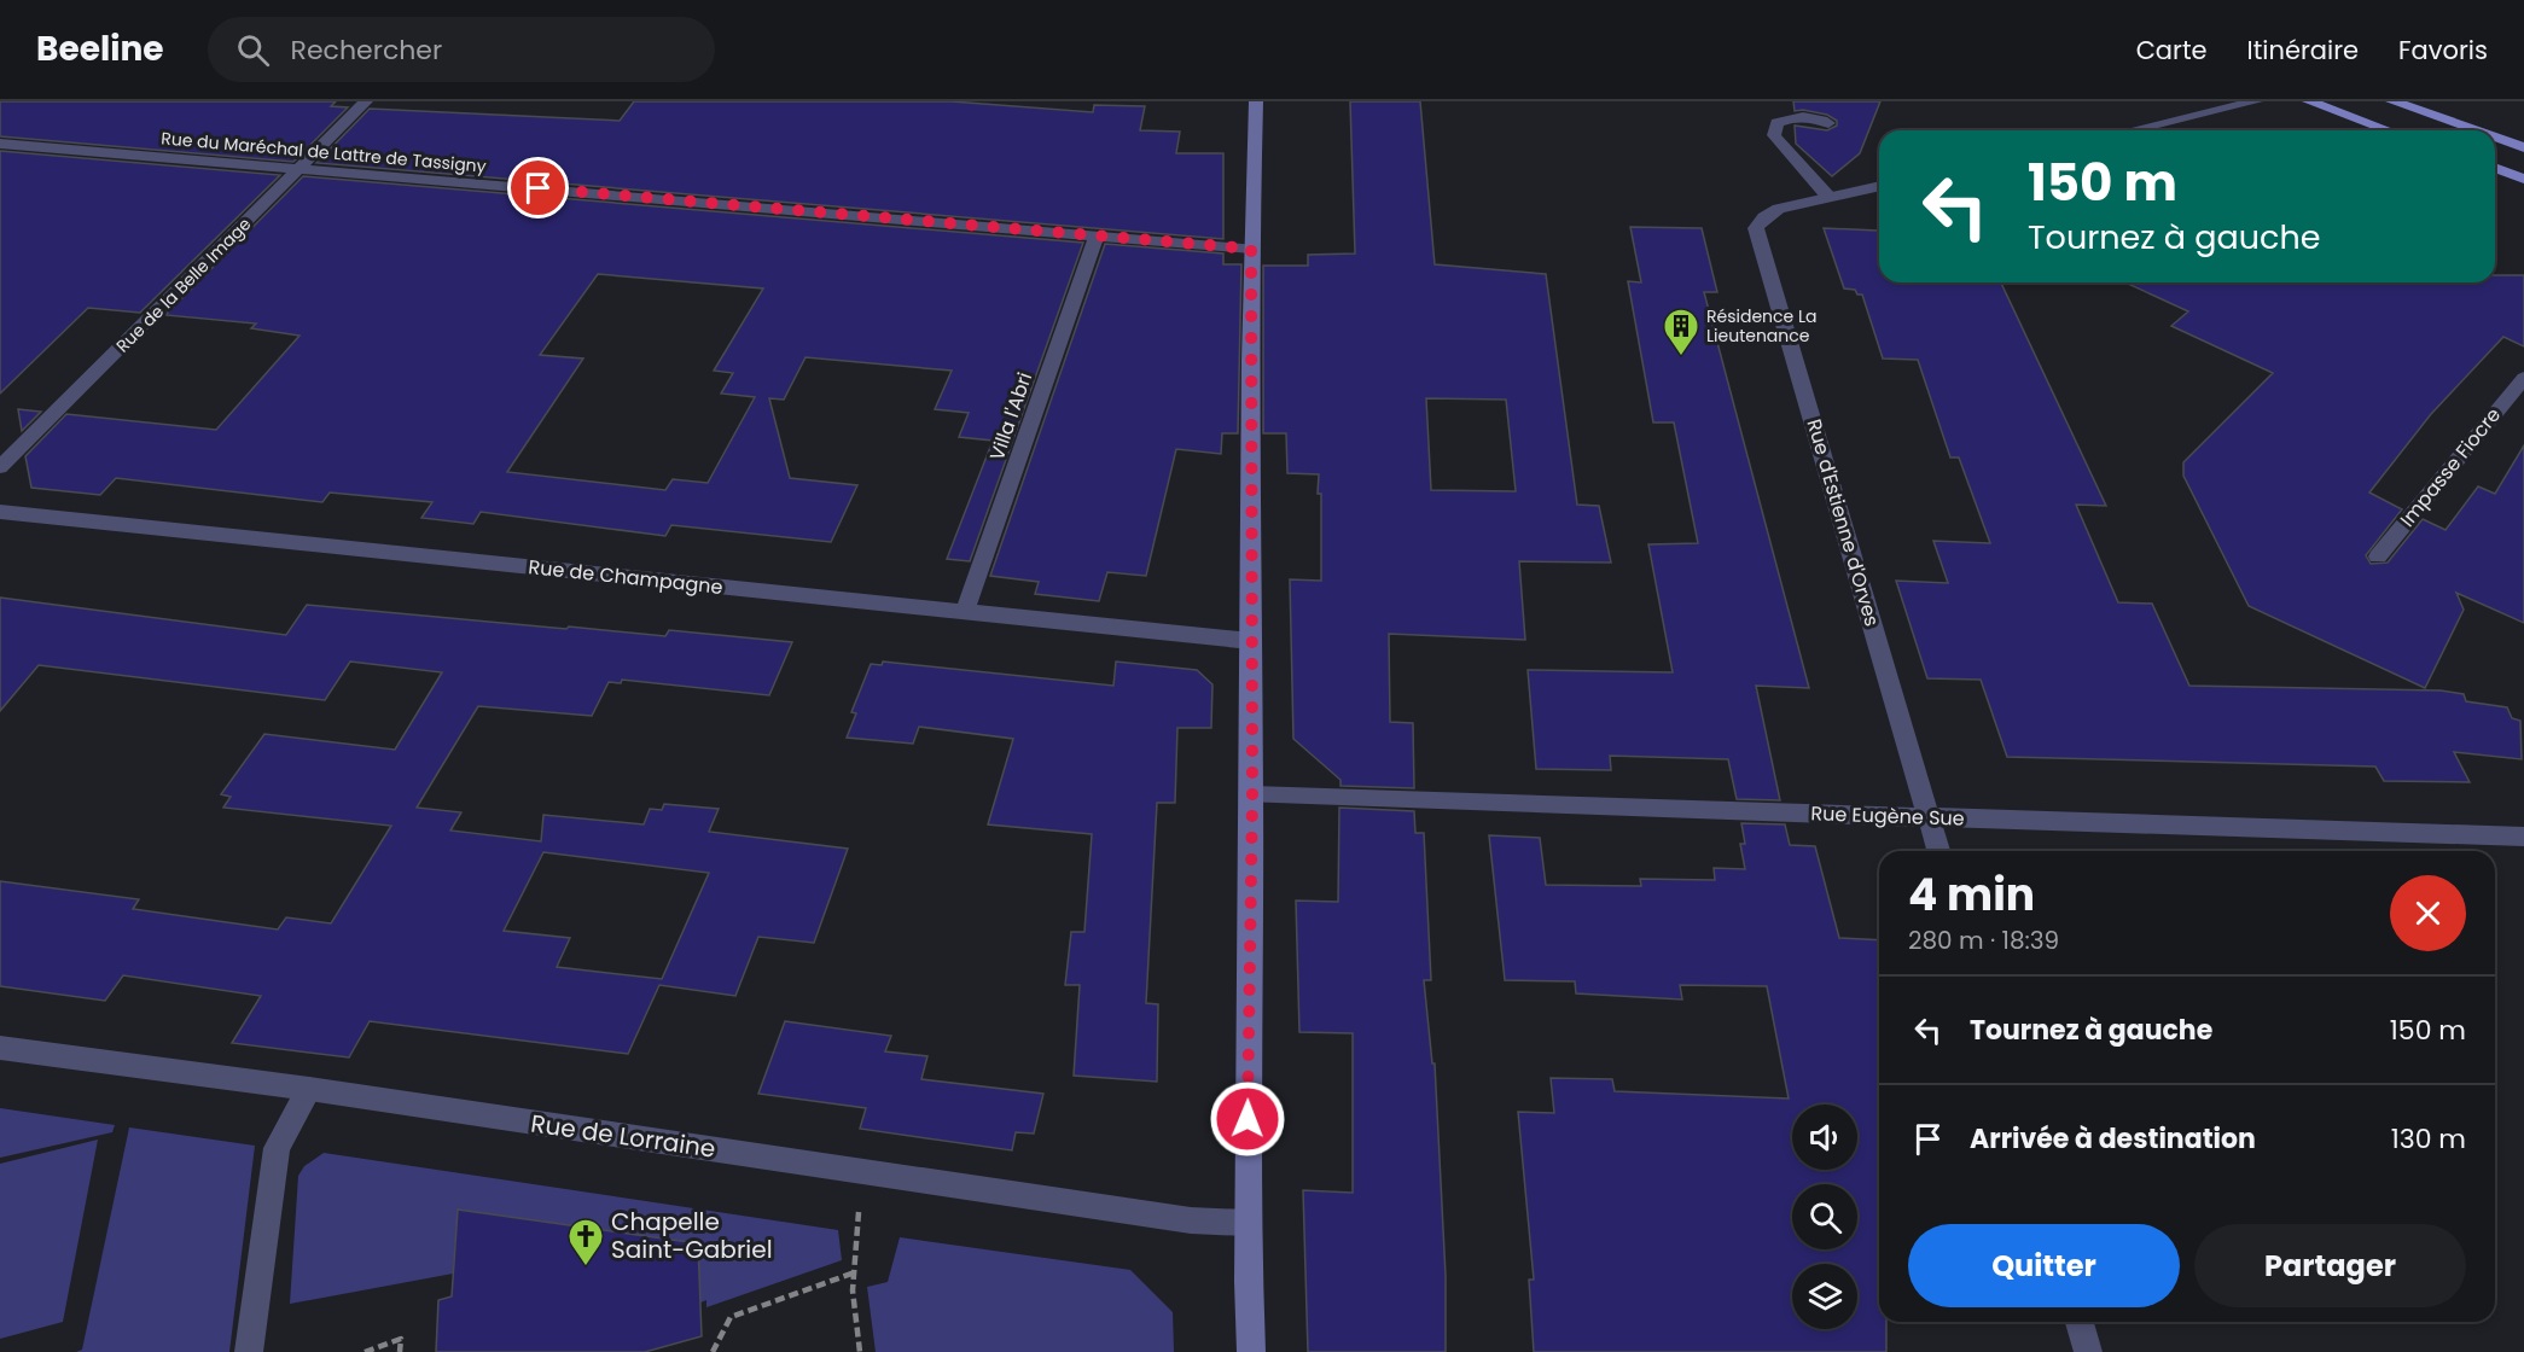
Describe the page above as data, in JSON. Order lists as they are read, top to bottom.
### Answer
{
  "streets": {
    "street": [
      "Rue du Maréchal de Lattre de Tassigny",
      "Rue de la Belle Image",
      "Villa l'Abri",
      "Impasse Fiocre",
      "Rue d'Estienne d'Orves",
      "Rue de Champagne",
      "Rue Eugène Sue",
      "Rue de Lorraine"
    ]
  },
  "crossings": [
    ["Rue du Maréchal de Lattre de Tassigny", "Rue de la Belle Image"],
    ["Rue du Maréchal de Lattre de Tassigny", "Villa l'Abri"],
    ["Villa l'Abri", "Rue de Champagne"],
    ["Rue d'Estienne d'Orves", "Rue Eugène Sue"]
  ],
  "places": {
    "building": ["Résidence La Lieutenance"],
    "church": ["Chapelle Saint-Gabriel"]
  },
  "page": {
    "header": "Beeline",
    "search": "Rechercher",
    "nav": ["Carte", "Itinéraire", "Favoris"],
    "turn": ["150 m", "Tournez à gauche"],
    "heading": ["4 min", "280 m · 18:39"],
    "list": [
      {
        "name": "Tournez à gauche",
        "value": "150 m"
      },
      {
        "name": "Arrivée à destination",
        "value": "130 m"
      }
    ],
    "buttons": ["Quitter", "Partager"]
  }
}
